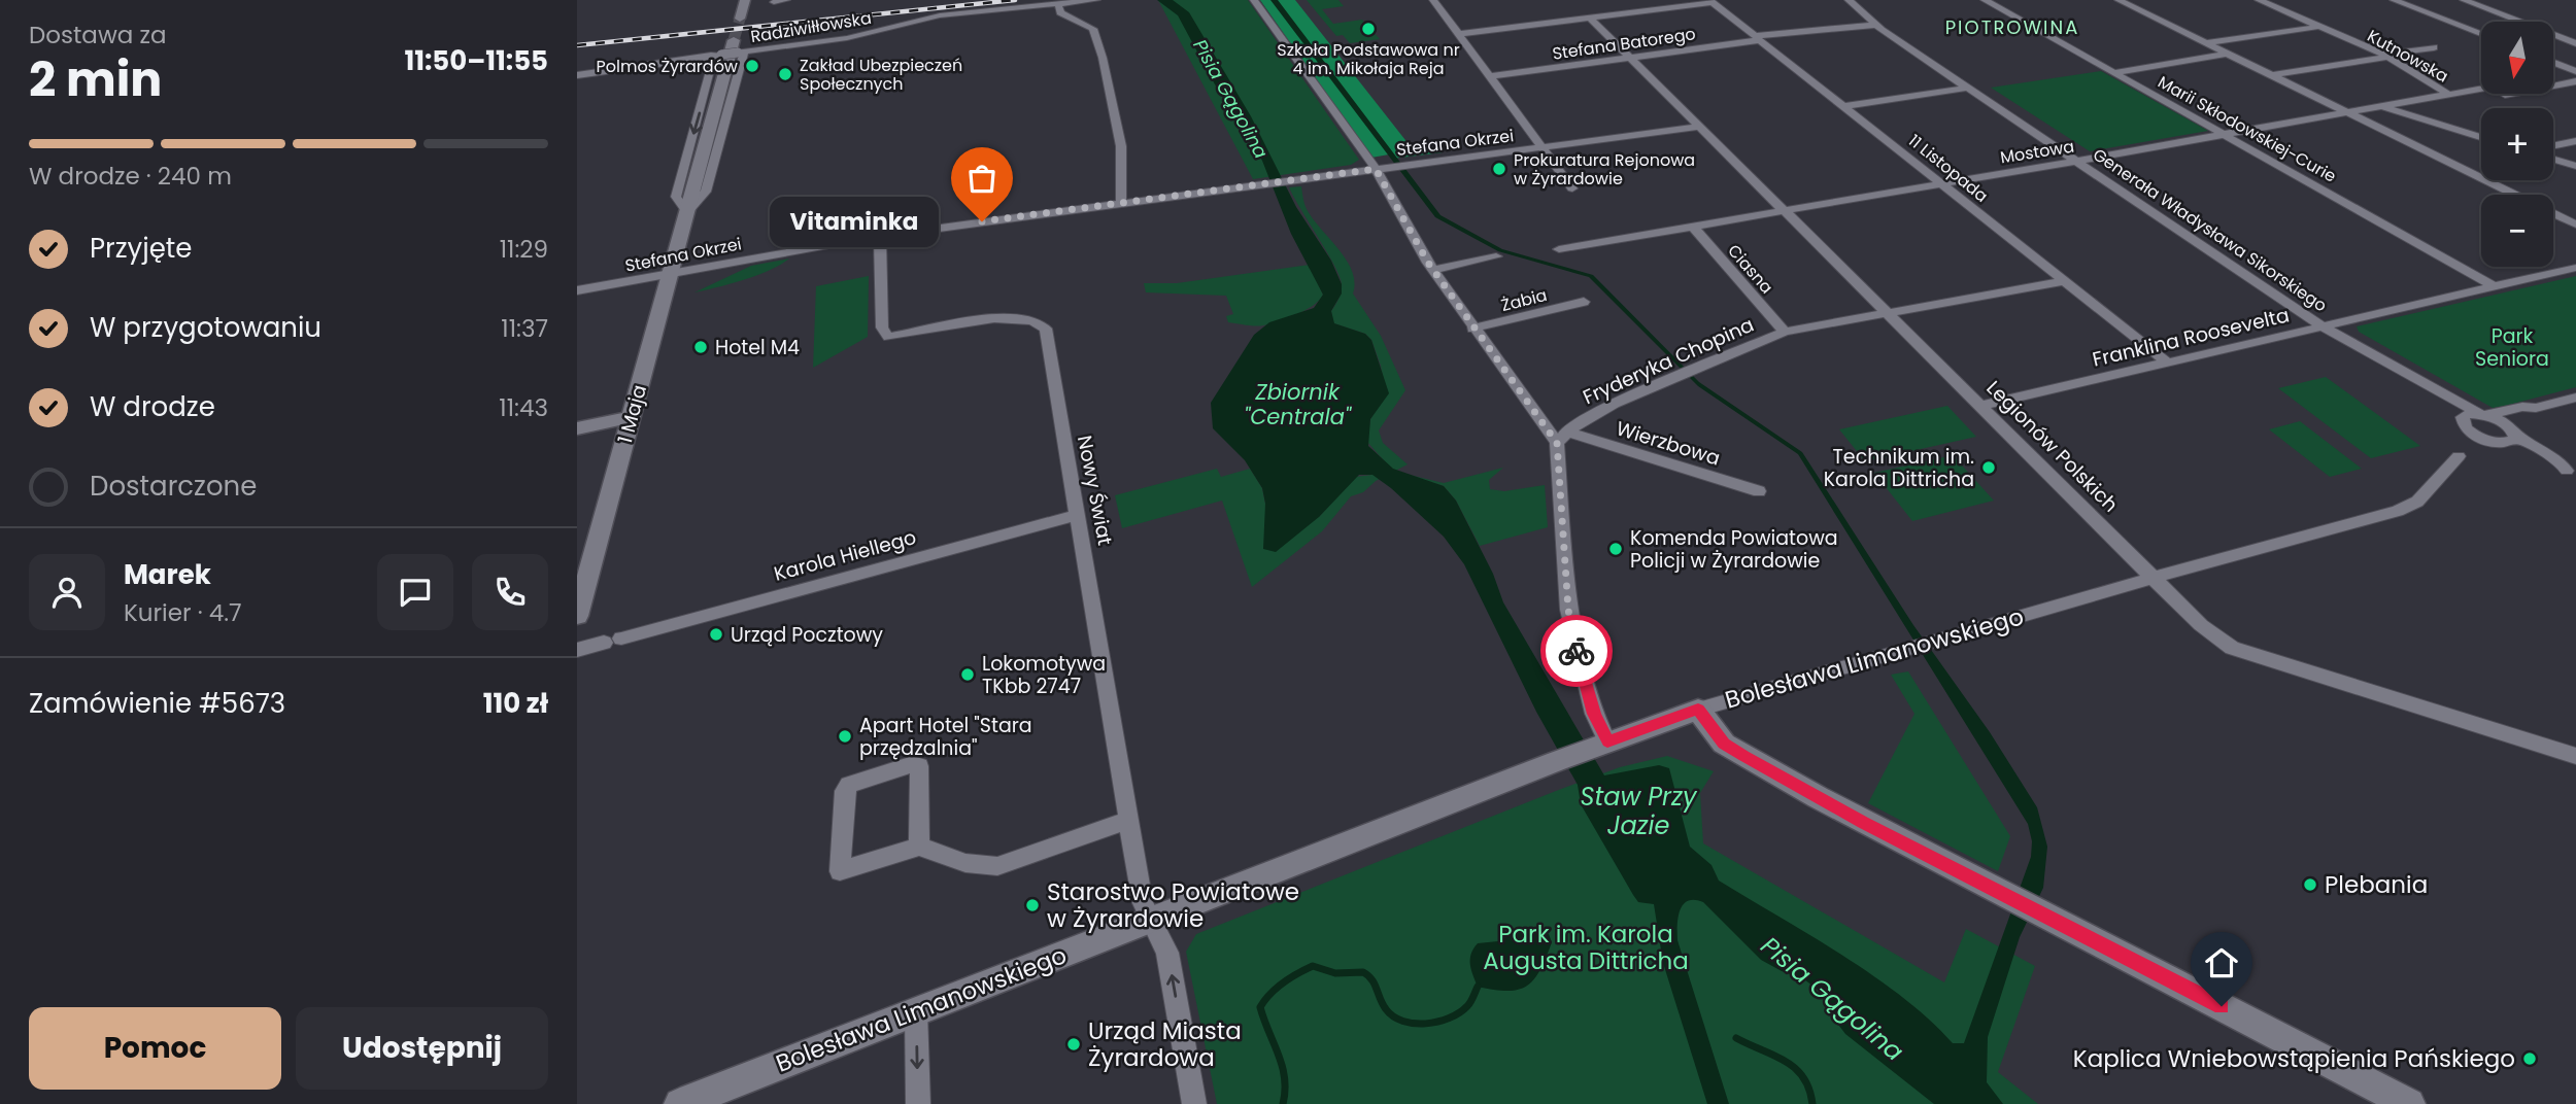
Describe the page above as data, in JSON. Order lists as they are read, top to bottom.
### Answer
{
  "streets": {
    "street": [
      "Radziwiłłowska",
      "Stefana Batorego",
      "Kutnowska",
      "Marii Skłodowskiej-Curie",
      "Stefana Okrzei",
      "Mostowa",
      "11 Listopada",
      "Generała Władysława Sikorskiego",
      "Ciasna",
      "Żabia",
      "Franklina Roosevelta",
      "Fryderyka Chopina",
      "1 Maja",
      "Wierzbowa",
      "Legionów Polskich",
      "Nowy Świat",
      "Karola Hiellego",
      "Bolesława Limanowskiego"
    ]
  },
  "crossings": [
    ["Radziwiłłowska", "1 Maja"],
    ["Stefana Batorego", "11 Listopada"],
    ["Stefana Batorego", "Legionów Polskich"],
    ["Kutnowska", "Mostowa"],
    ["Marii Skłodowskiej-Curie", "Mostowa"],
    ["Marii Skłodowskiej-Curie", "Franklina Roosevelta"],
    ["Stefana Okrzei", "1 Maja"],
    ["Stefana Okrzei", "Legionów Polskich"],
    ["Stefana Okrzei", "Nowy Świat"],
    ["Mostowa", "11 Listopada"],
    ["Mostowa", "Generała Władysława Sikorskiego"],
    ["Mostowa", "Ciasna"],
    ["Mostowa", "Legionów Polskich"],
    ["11 Listopada", "Franklina Roosevelta"],
    ["11 Listopada", "Fryderyka Chopina"],
    ["Generała Władysława Sikorskiego", "Franklina Roosevelta"],
    ["Generała Władysława Sikorskiego", "Bolesława Limanowskiego"],
    ["Ciasna", "Fryderyka Chopina"],
    ["Franklina Roosevelta", "Legionów Polskich"],
    ["Fryderyka Chopina", "Wierzbowa"],
    ["Fryderyka Chopina", "Legionów Polskich"],
    ["Legionów Polskich", "Bolesława Limanowskiego"],
    ["Nowy Świat", "Karola Hiellego"],
    ["Nowy Świat", "Bolesława Limanowskiego"]
  ],
  "districts": ["PIOTROWINA"],
  "water": ["Pisia Gągolina", "Zbiornik \"Centrala\"", "Staw Przy Jazie"],
  "parks": ["Park Seniora", "Park im. Karola Augusta Dittricha"],
  "places": [
    "Szkoła Podstawowa nr 4 im. Mikołaja Reja",
    "Polmos Żyrardów",
    "Zakład Ubezpieczeń Społecznych",
    "Prokuratura Rejonowa w Żyrardowie",
    "Vitaminka",
    "Hotel M4",
    "Technikum im. Karola Dittricha",
    "Komenda Powiatowa Policji w Żyrardowie",
    "Urząd Pocztowy",
    "Lokomotywa TKbb 2747",
    "Apart Hotel \"Stara przędzalnia\"",
    "Plebania",
    "Starostwo Powiatowe w Żyrardowie",
    "Urząd Miasta Żyrardowa",
    "Kaplica Wniebowstąpienia Pańskiego"
  ],
  "north": "bottom",
  "page": {
    "heading": ["2 min", "Dostawa za", "11:50–11:55"],
    "panel": [
      "Marek",
      "Kurier · 4.7",
      "Zamówienie #5673",
      "110 zł"
    ],
    "map_buttons": ["+", "−"],
    "bar": "W drodze · 240 m",
    "bubble": "Vitaminka",
    "list": [
      ["Przyjęte", "11:29"],
      ["W przygotowaniu", "11:37"],
      ["W drodze", "11:43"],
      "Dostarczone"
    ],
    "buttons": ["Pomoc", "Udostępnij"]
  }
}
